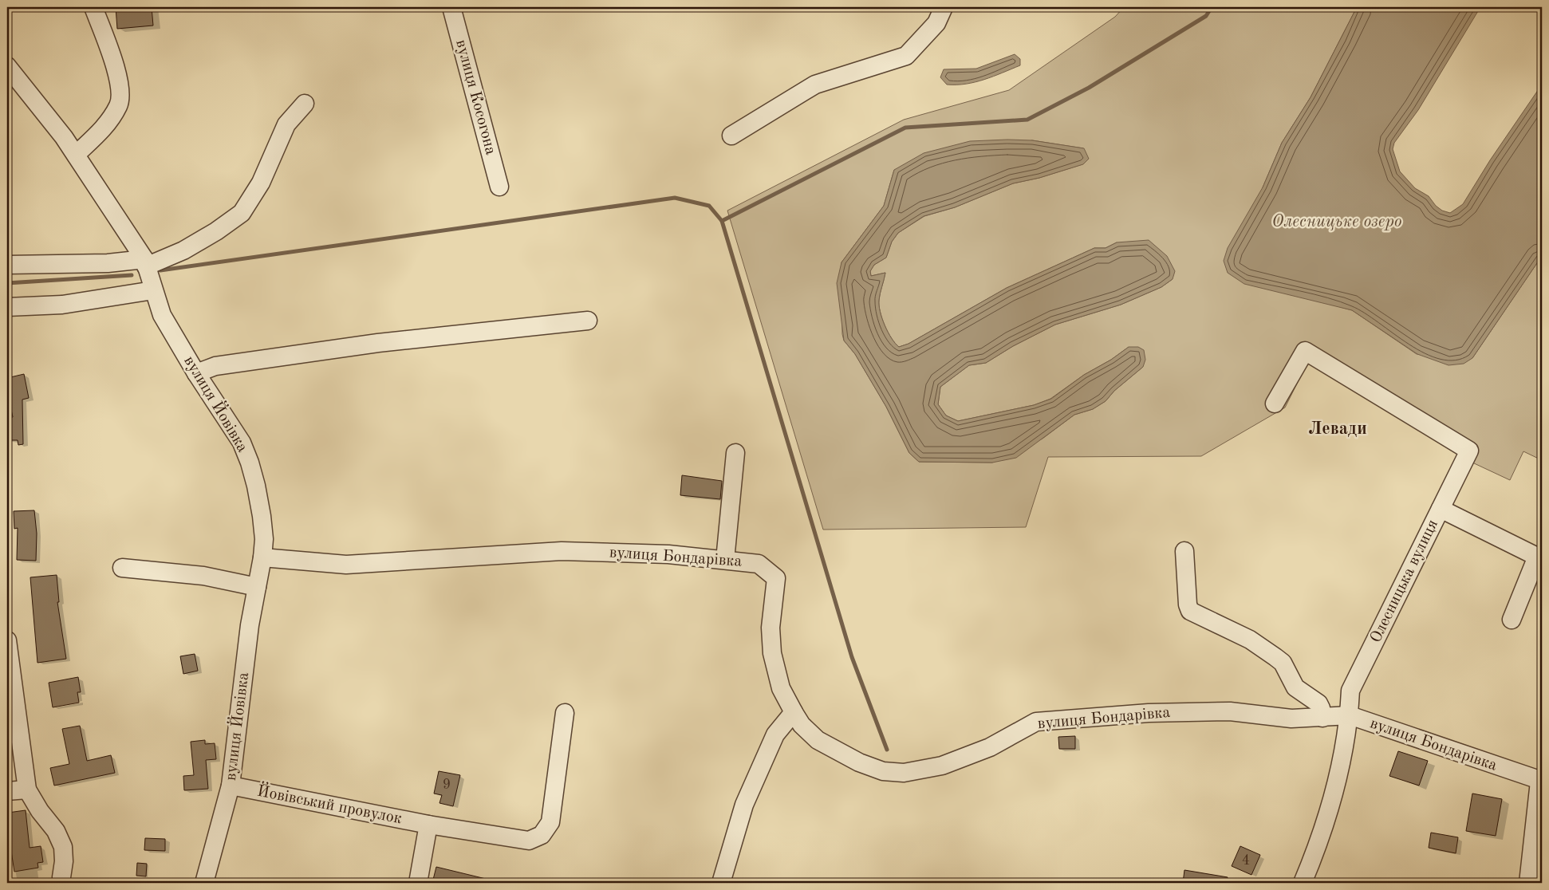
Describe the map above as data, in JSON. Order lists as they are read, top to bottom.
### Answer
{
  "streets": {
    "street": [
      "вулиця Косогона",
      "вулиця Йовівка",
      "вулиця Бондарівка",
      "Олесницька вулиця",
      "Йовівський провулок"
    ]
  },
  "crossings": [
    ["вулиця Йовівка", "вулиця Бондарівка"],
    ["вулиця Йовівка", "Йовівський провулок"],
    ["вулиця Бондарівка", "Олесницька вулиця"]
  ],
  "districts": ["Левади"],
  "water": ["Олесницьке озеро"],
  "house_numbers": ["9", "4"]
}
